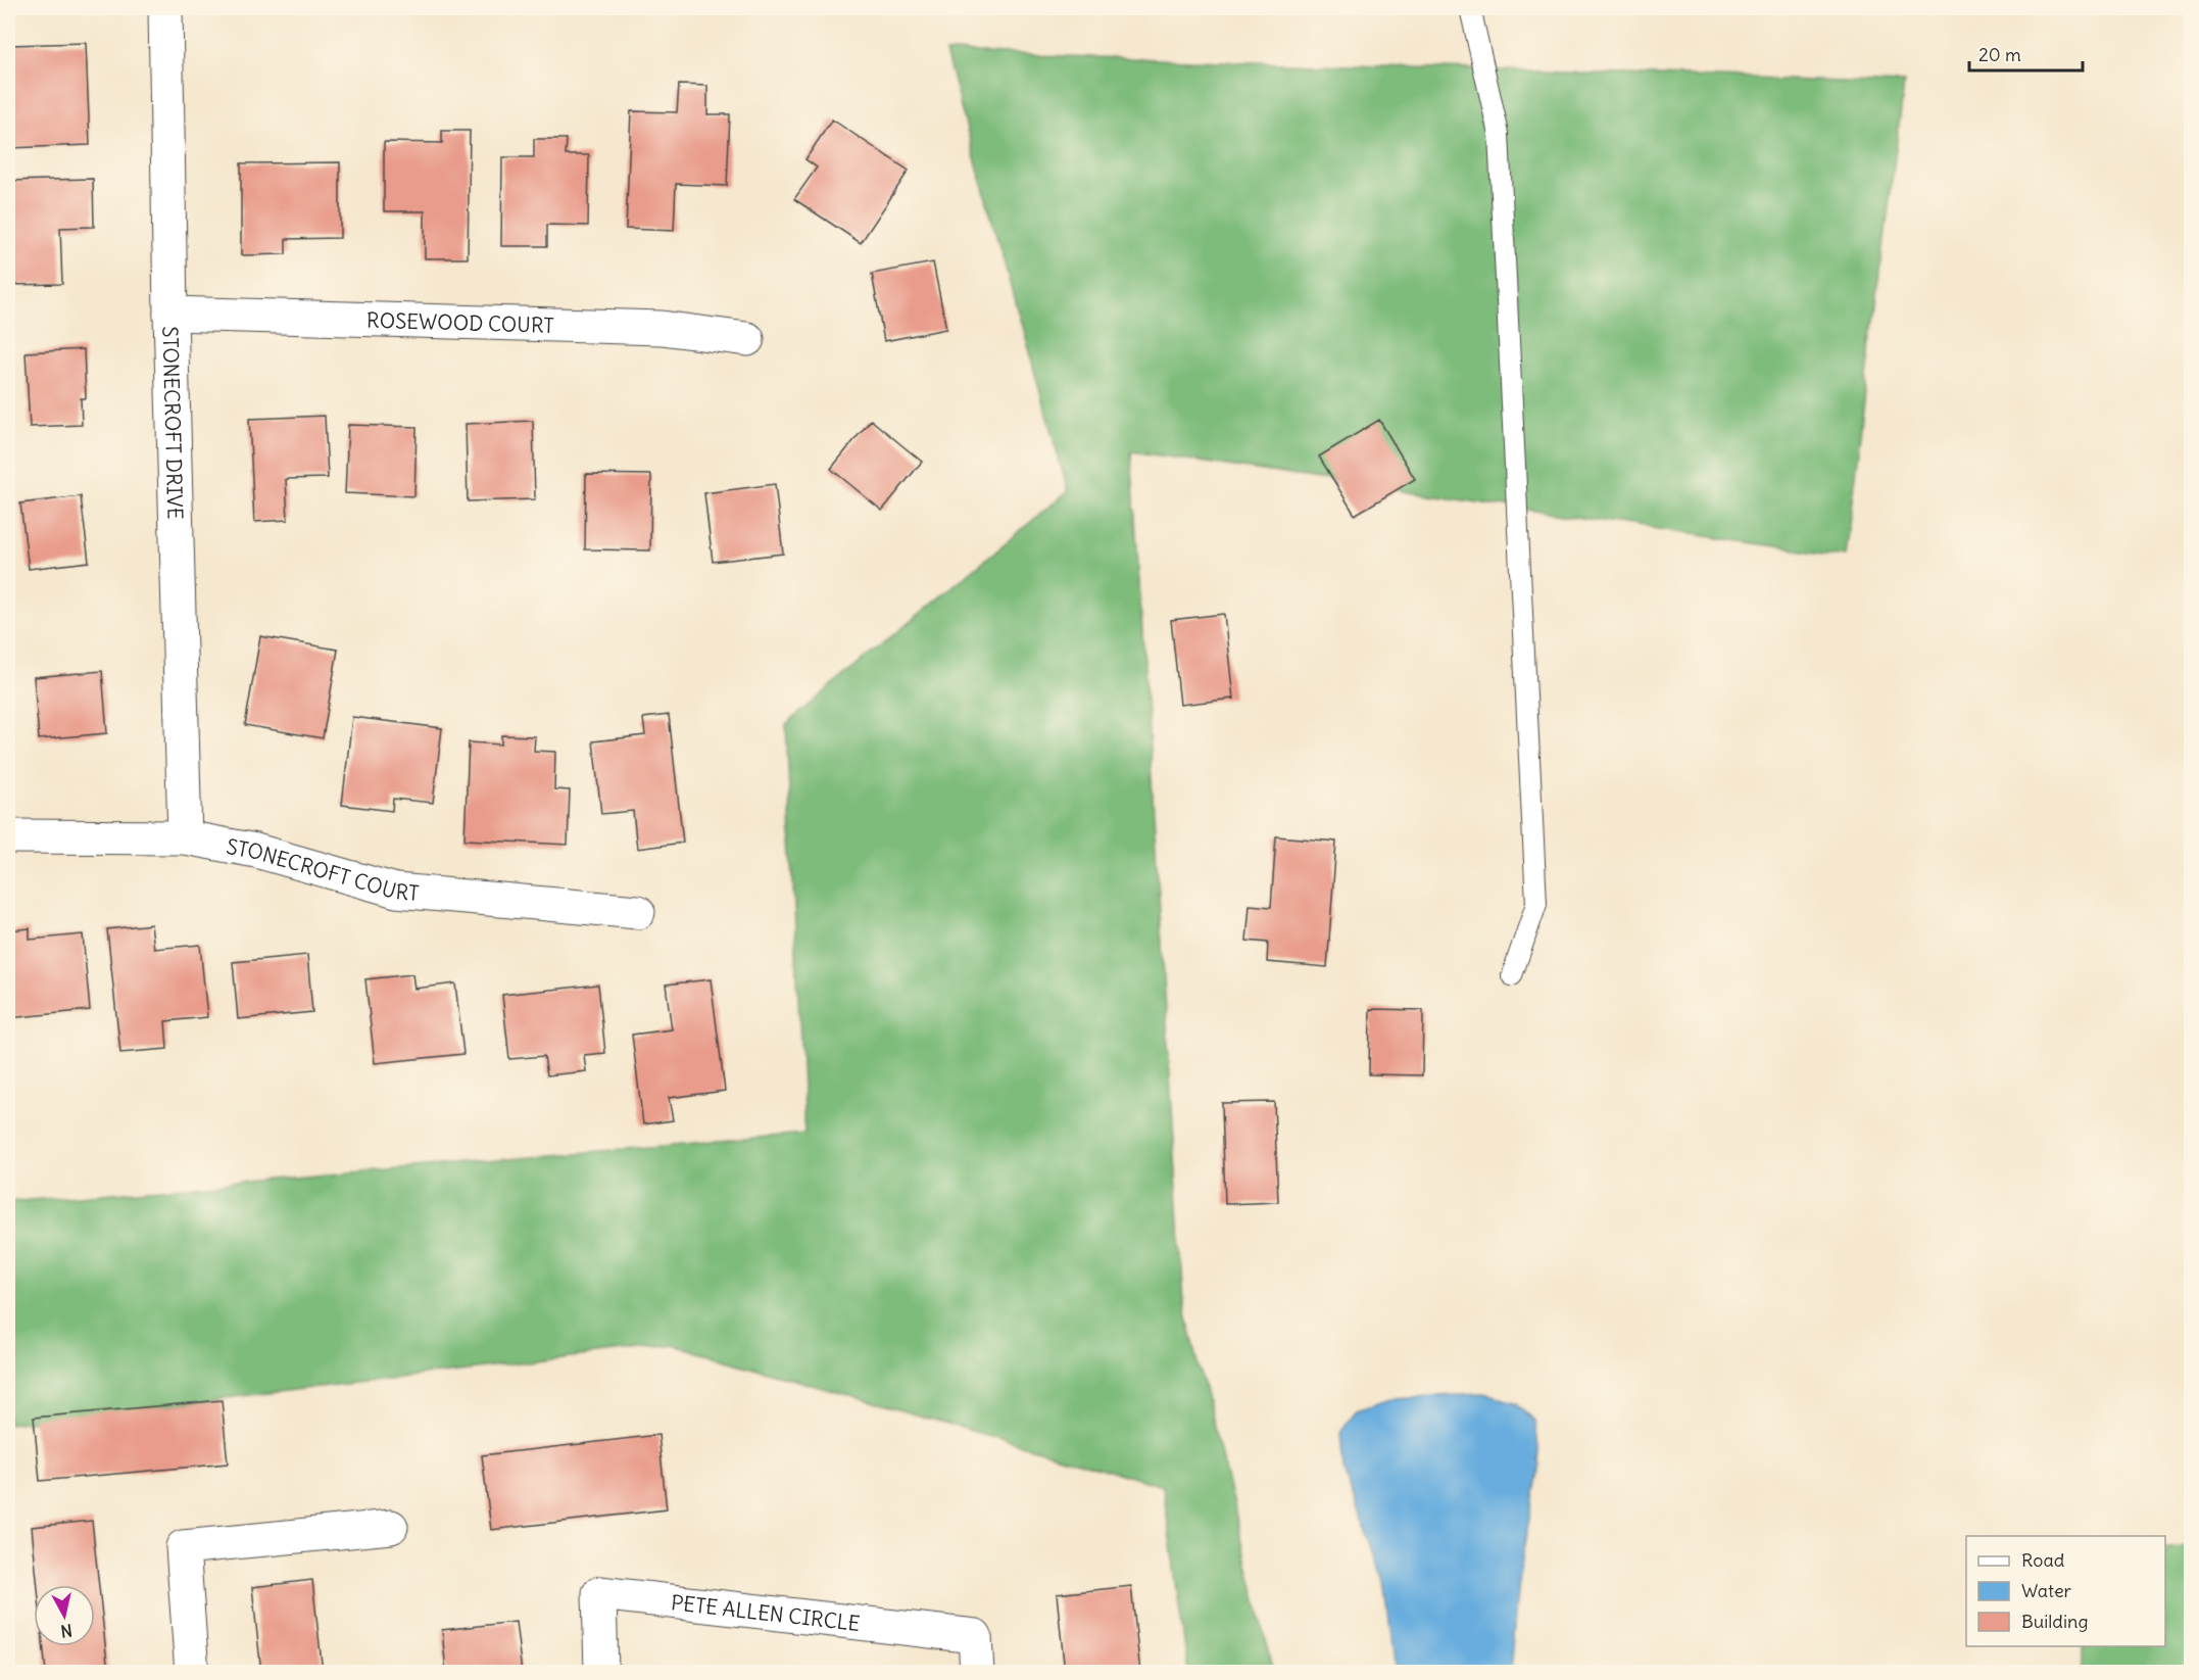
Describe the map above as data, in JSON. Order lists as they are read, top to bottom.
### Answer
{
  "streets": {
    "street": [
      "ROSEWOOD COURT",
      "STONECROFT DRIVE",
      "STONECROFT COURT",
      "PETE ALLEN CIRCLE"
    ]
  },
  "crossings": [
    ["ROSEWOOD COURT", "STONECROFT DRIVE"],
    ["STONECROFT DRIVE", "STONECROFT COURT"]
  ],
  "legend": ["Road", "Water", "Building"],
  "scale_bar": "20 m",
  "north": "bottom"
}
